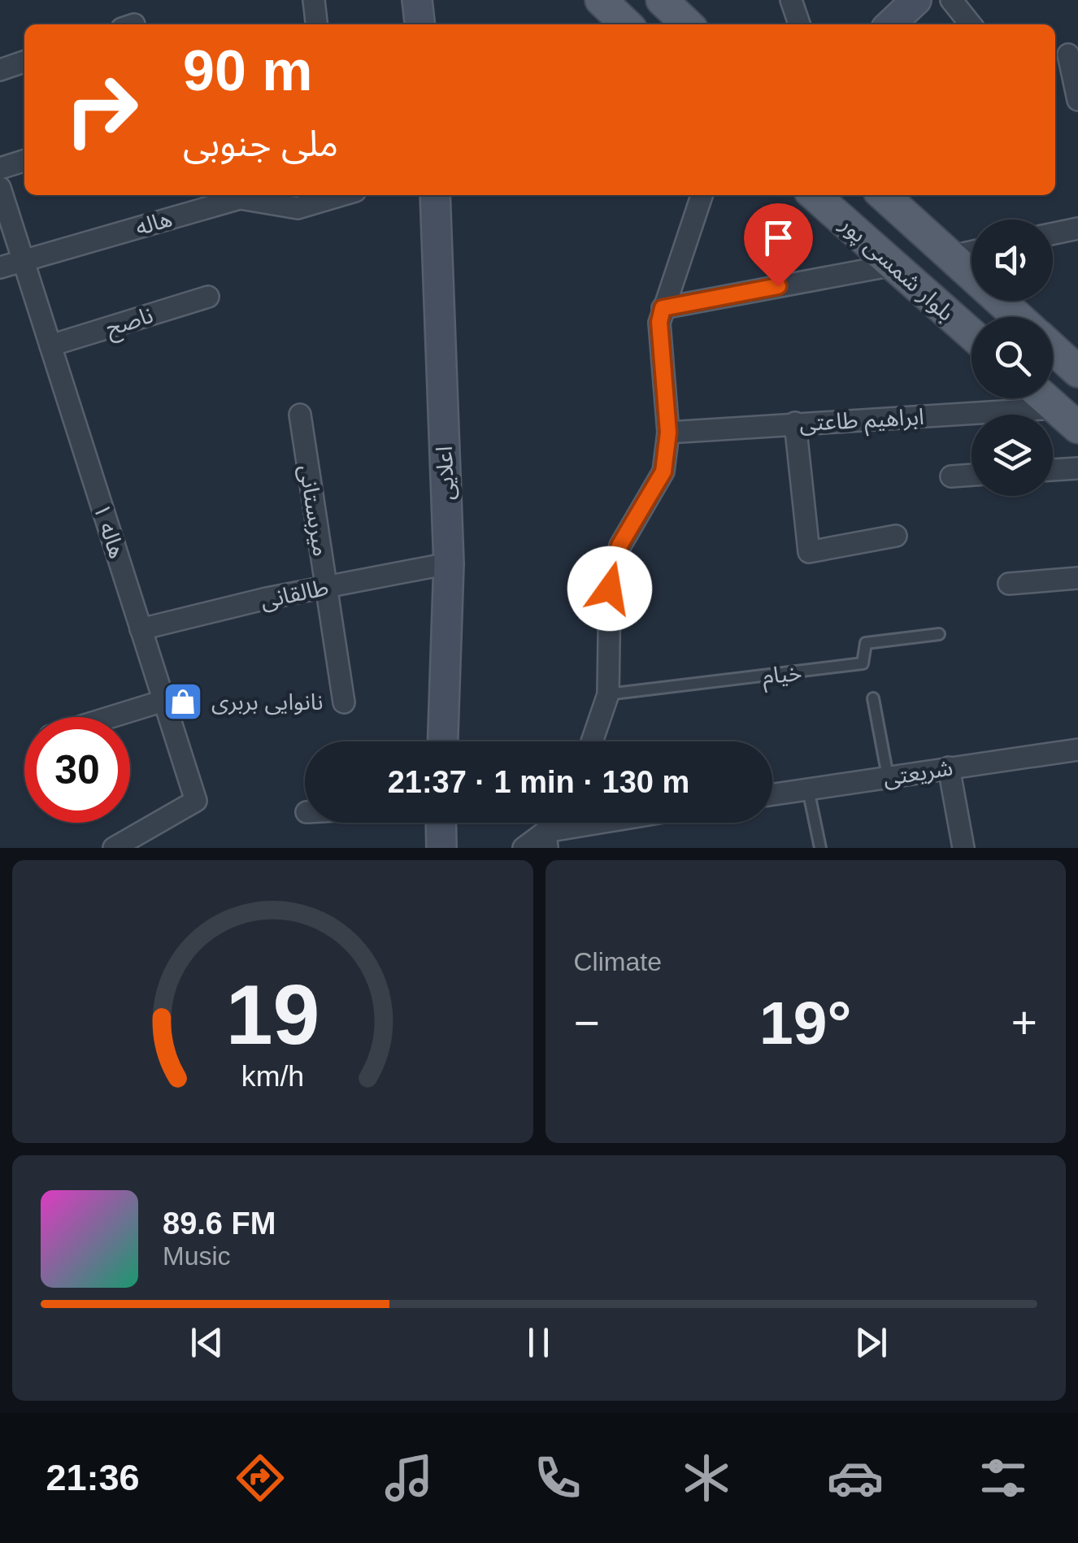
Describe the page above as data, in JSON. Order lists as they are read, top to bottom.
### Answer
{
  "streets": {
    "main road": ["بلوار شمسی پور"],
    "street": [
      "هاله",
      "ناصح",
      "ابراهیم طاعتی",
      "اعلایی",
      "میربستانی",
      "هاله ۱",
      "طالقانی",
      "شریعتی"
    ],
    "lane": ["خیام"]
  },
  "crossings": [
    ["هاله", "هاله ۱"],
    ["ناصح", "هاله ۱"],
    ["اعلایی", "طالقانی"],
    ["میربستانی", "طالقانی"],
    ["هاله ۱", "طالقانی"]
  ],
  "places": {
    "shop": ["نانوایی بربری"]
  },
  "page": {
    "turn": ["90 m", "ملی جنوبی"],
    "limit": "30",
    "trip": "21:37 · 1 min · 130 m",
    "tile": "Climate",
    "heat": ["−", "19°", "+"],
    "song": ["89.6 FM", "Music"],
    "tabs": "21:36",
    "gauge": ["19", "km/h"]
  }
}
